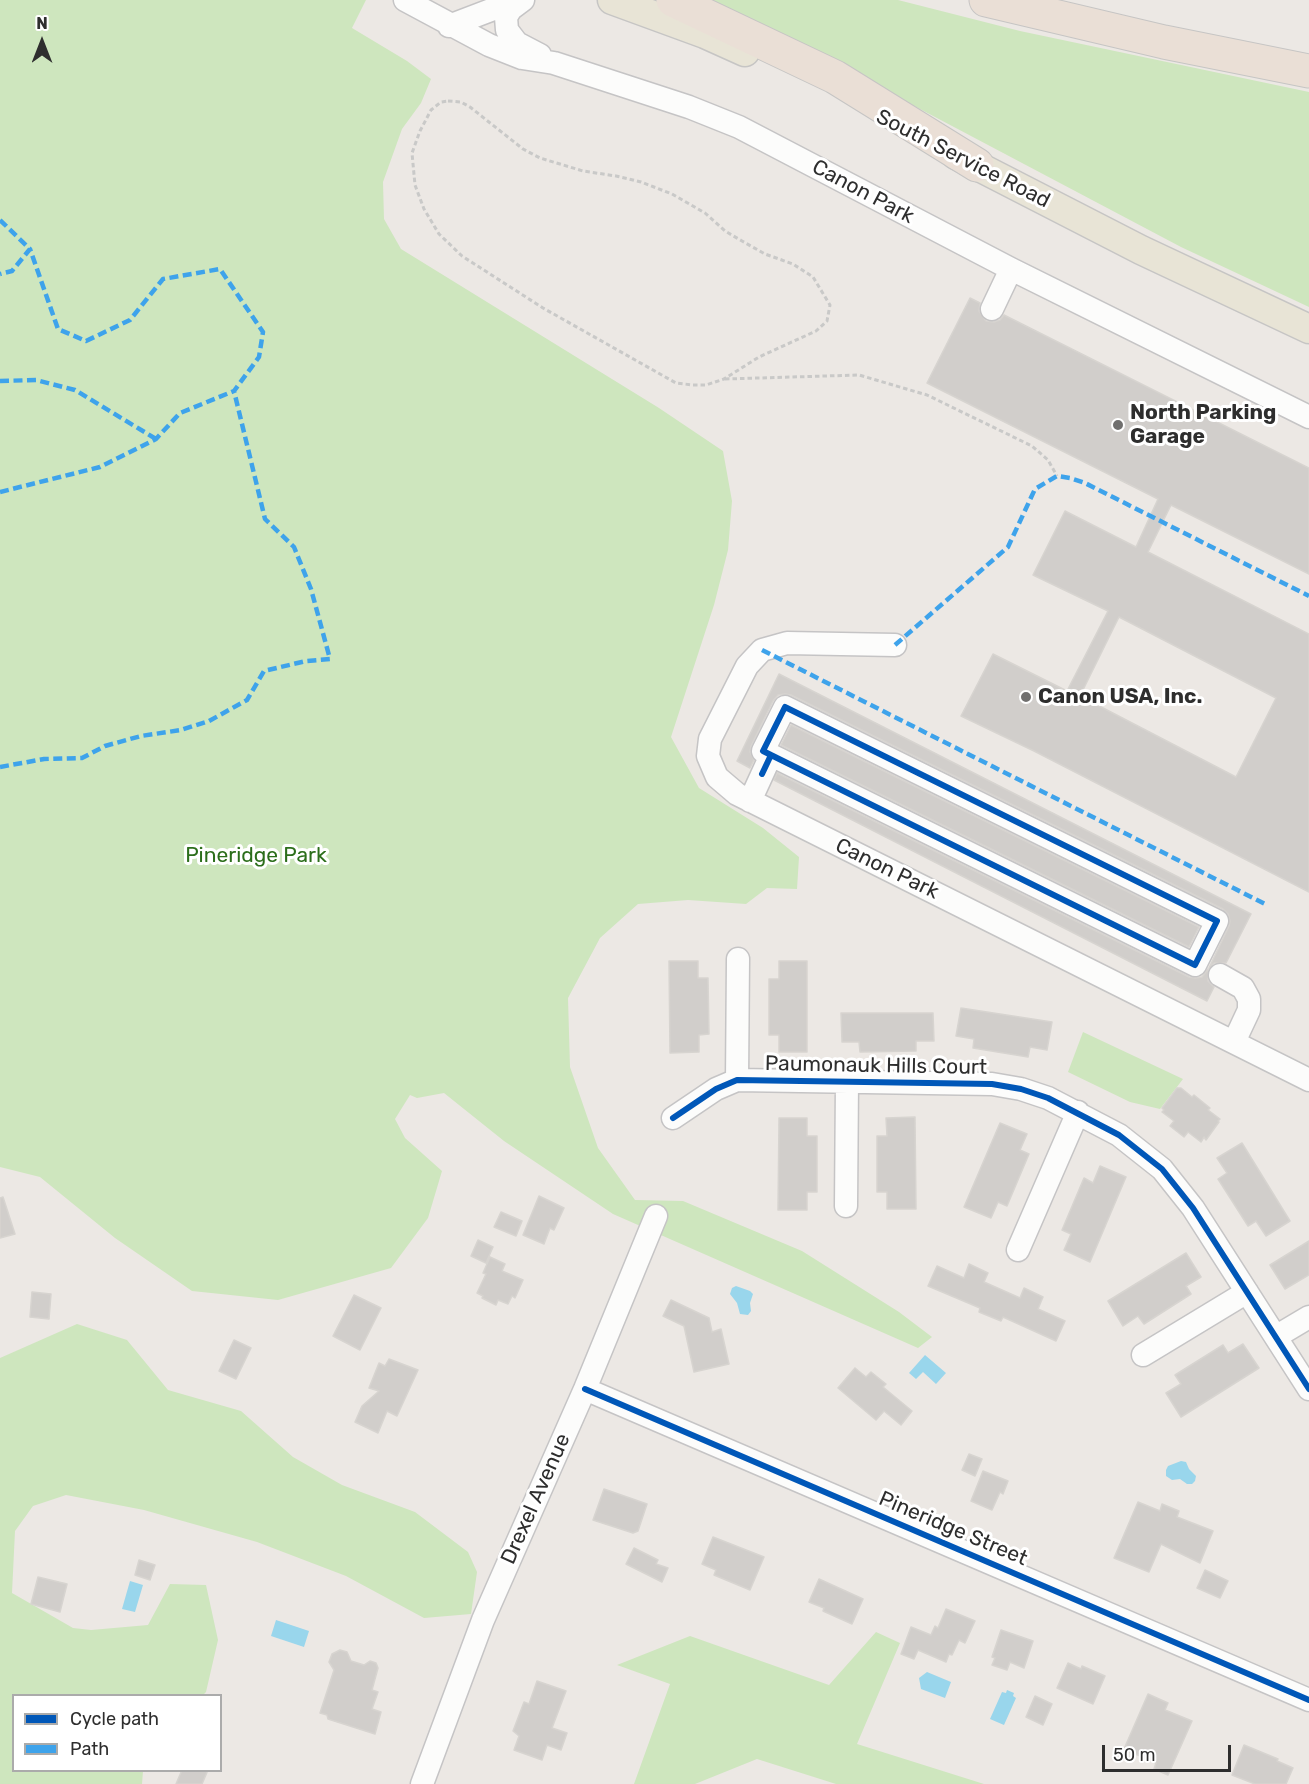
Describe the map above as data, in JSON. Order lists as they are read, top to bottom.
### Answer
{
  "streets": {
    "main road": ["South Service Road"],
    "street": [
      "Canon Park",
      "Paumonauk Hills Court",
      "Drexel Avenue",
      "Pineridge Street"
    ]
  },
  "crossings": [
    ["Drexel Avenue", "Pineridge Street"]
  ],
  "parks": ["Pineridge Park"],
  "places": ["North Parking Garage", "Canon USA, Inc."],
  "legend": ["Cycle path", "Path"],
  "scale_bar": "50 m",
  "north": "top"
}
